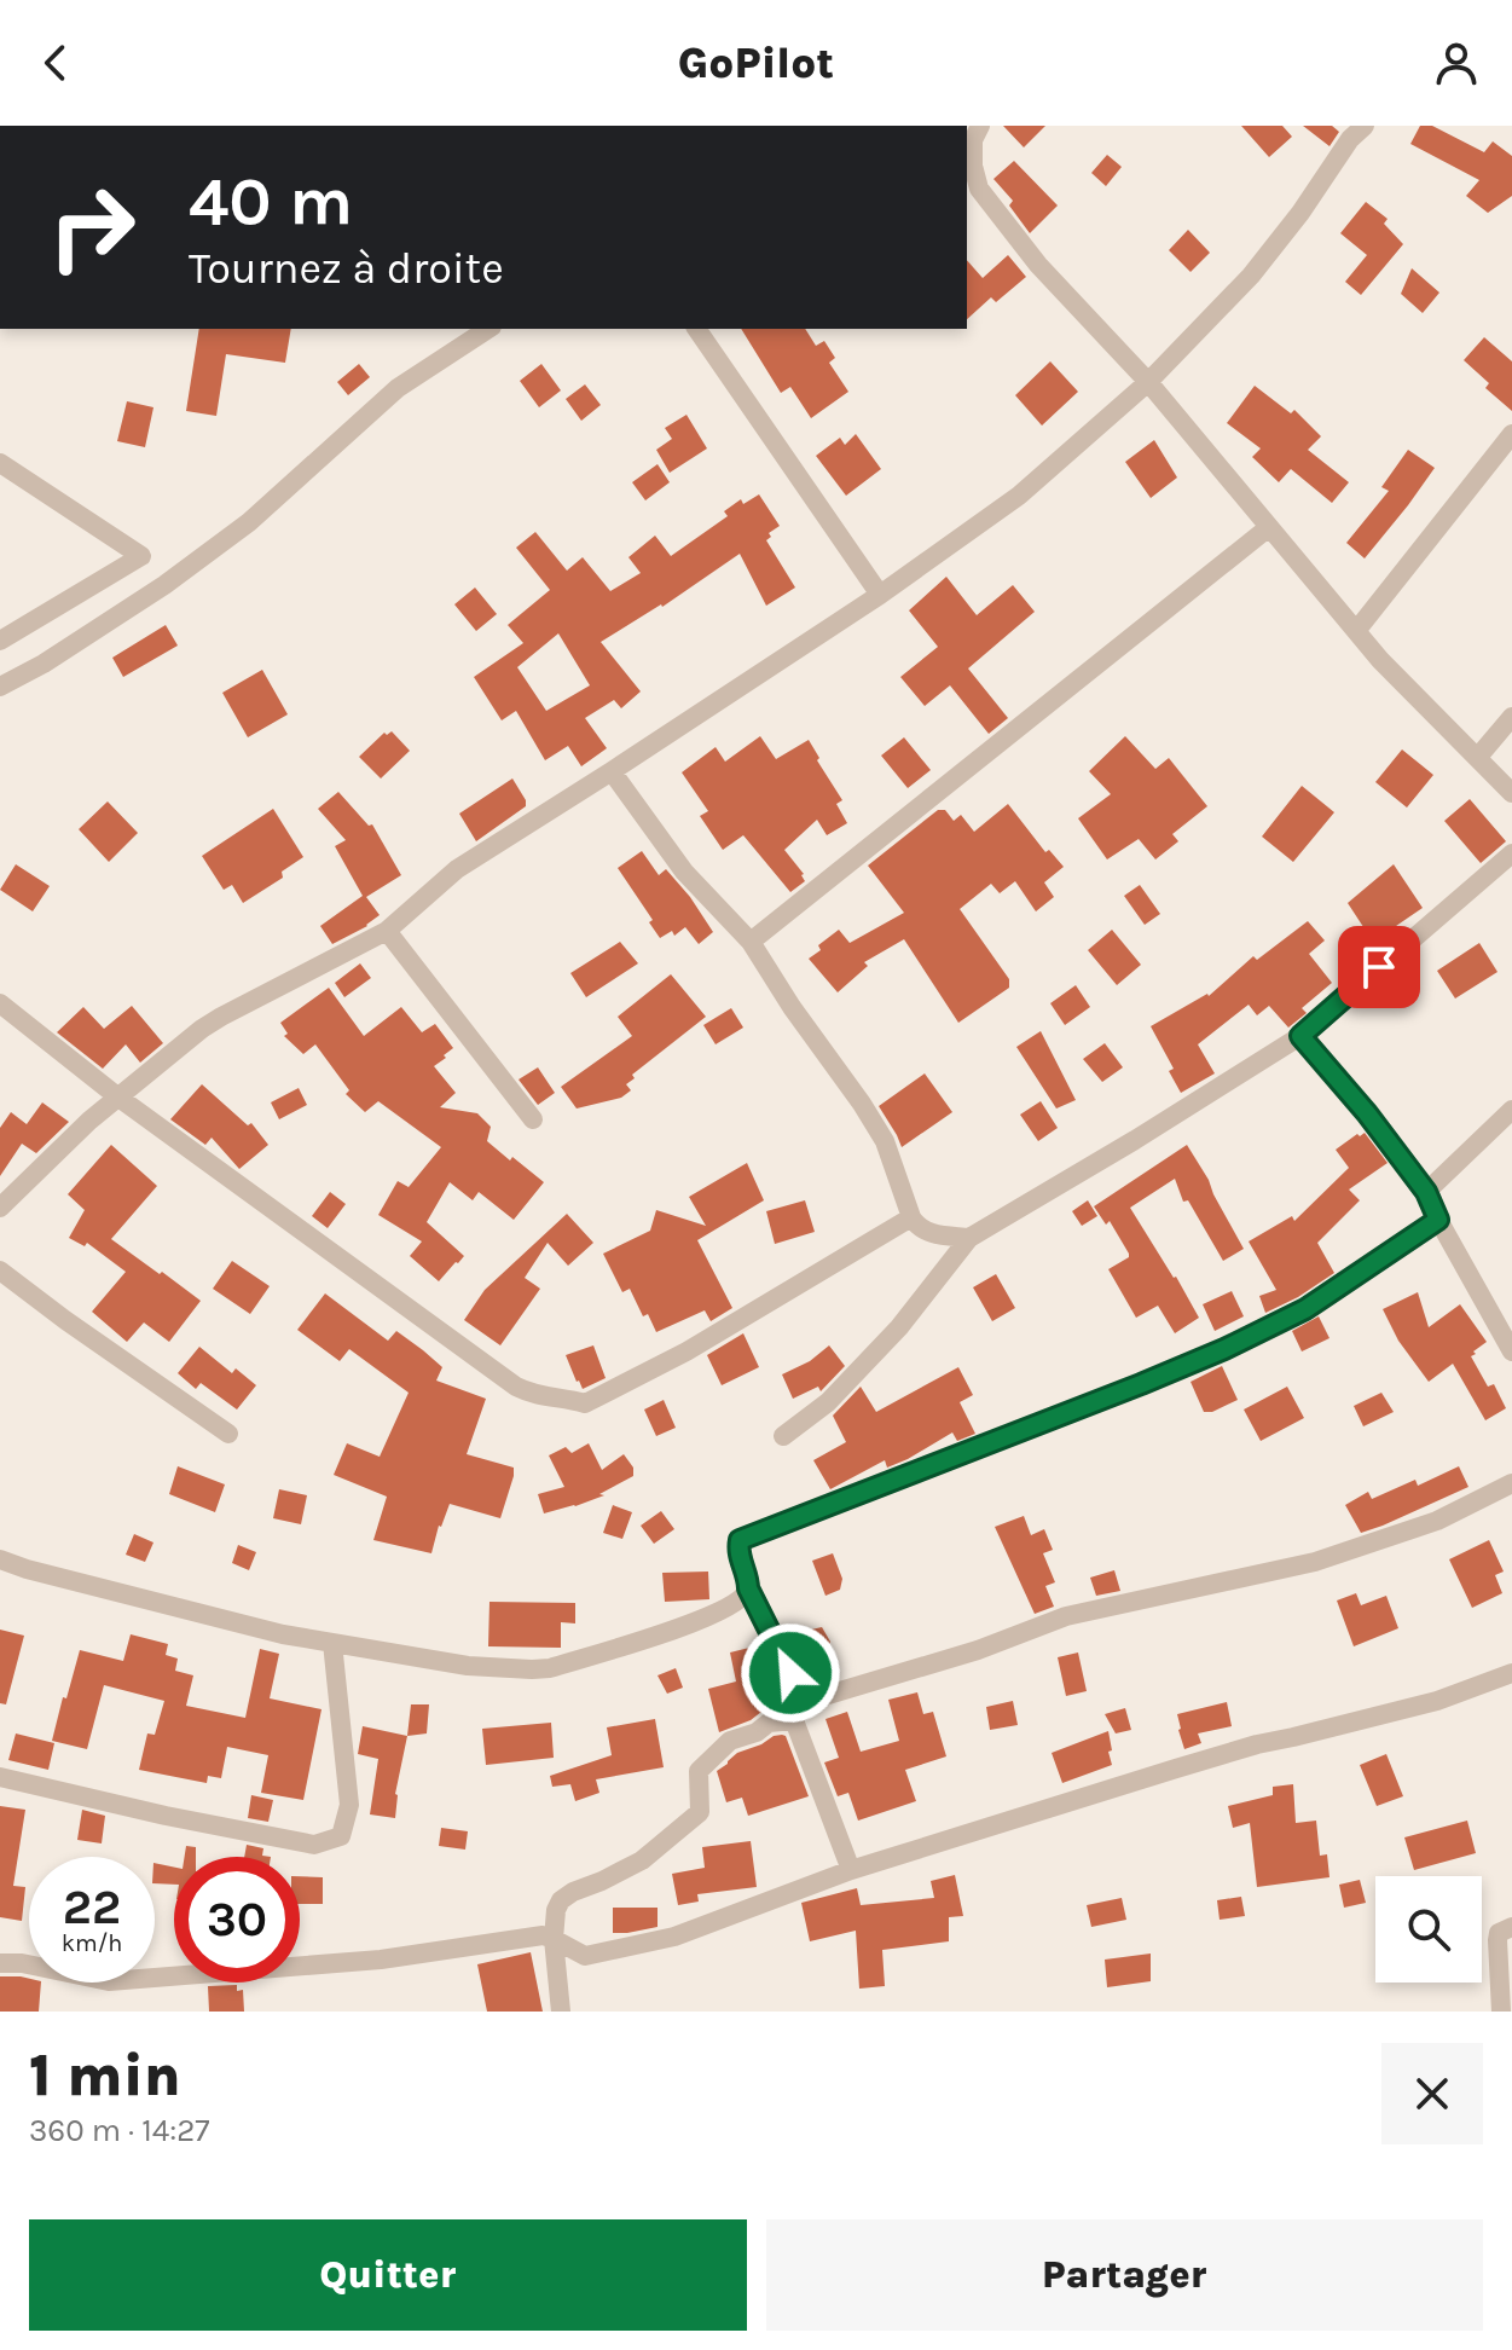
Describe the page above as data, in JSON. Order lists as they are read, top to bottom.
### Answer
{
  "page": {
    "header": "GoPilot",
    "turn": ["40 m", "Tournez à droite"],
    "speed": "22 km/h",
    "limit": "30",
    "heading": ["1 min", "360 m · 14:27"],
    "buttons": ["Quitter", "Partager"]
  }
}
